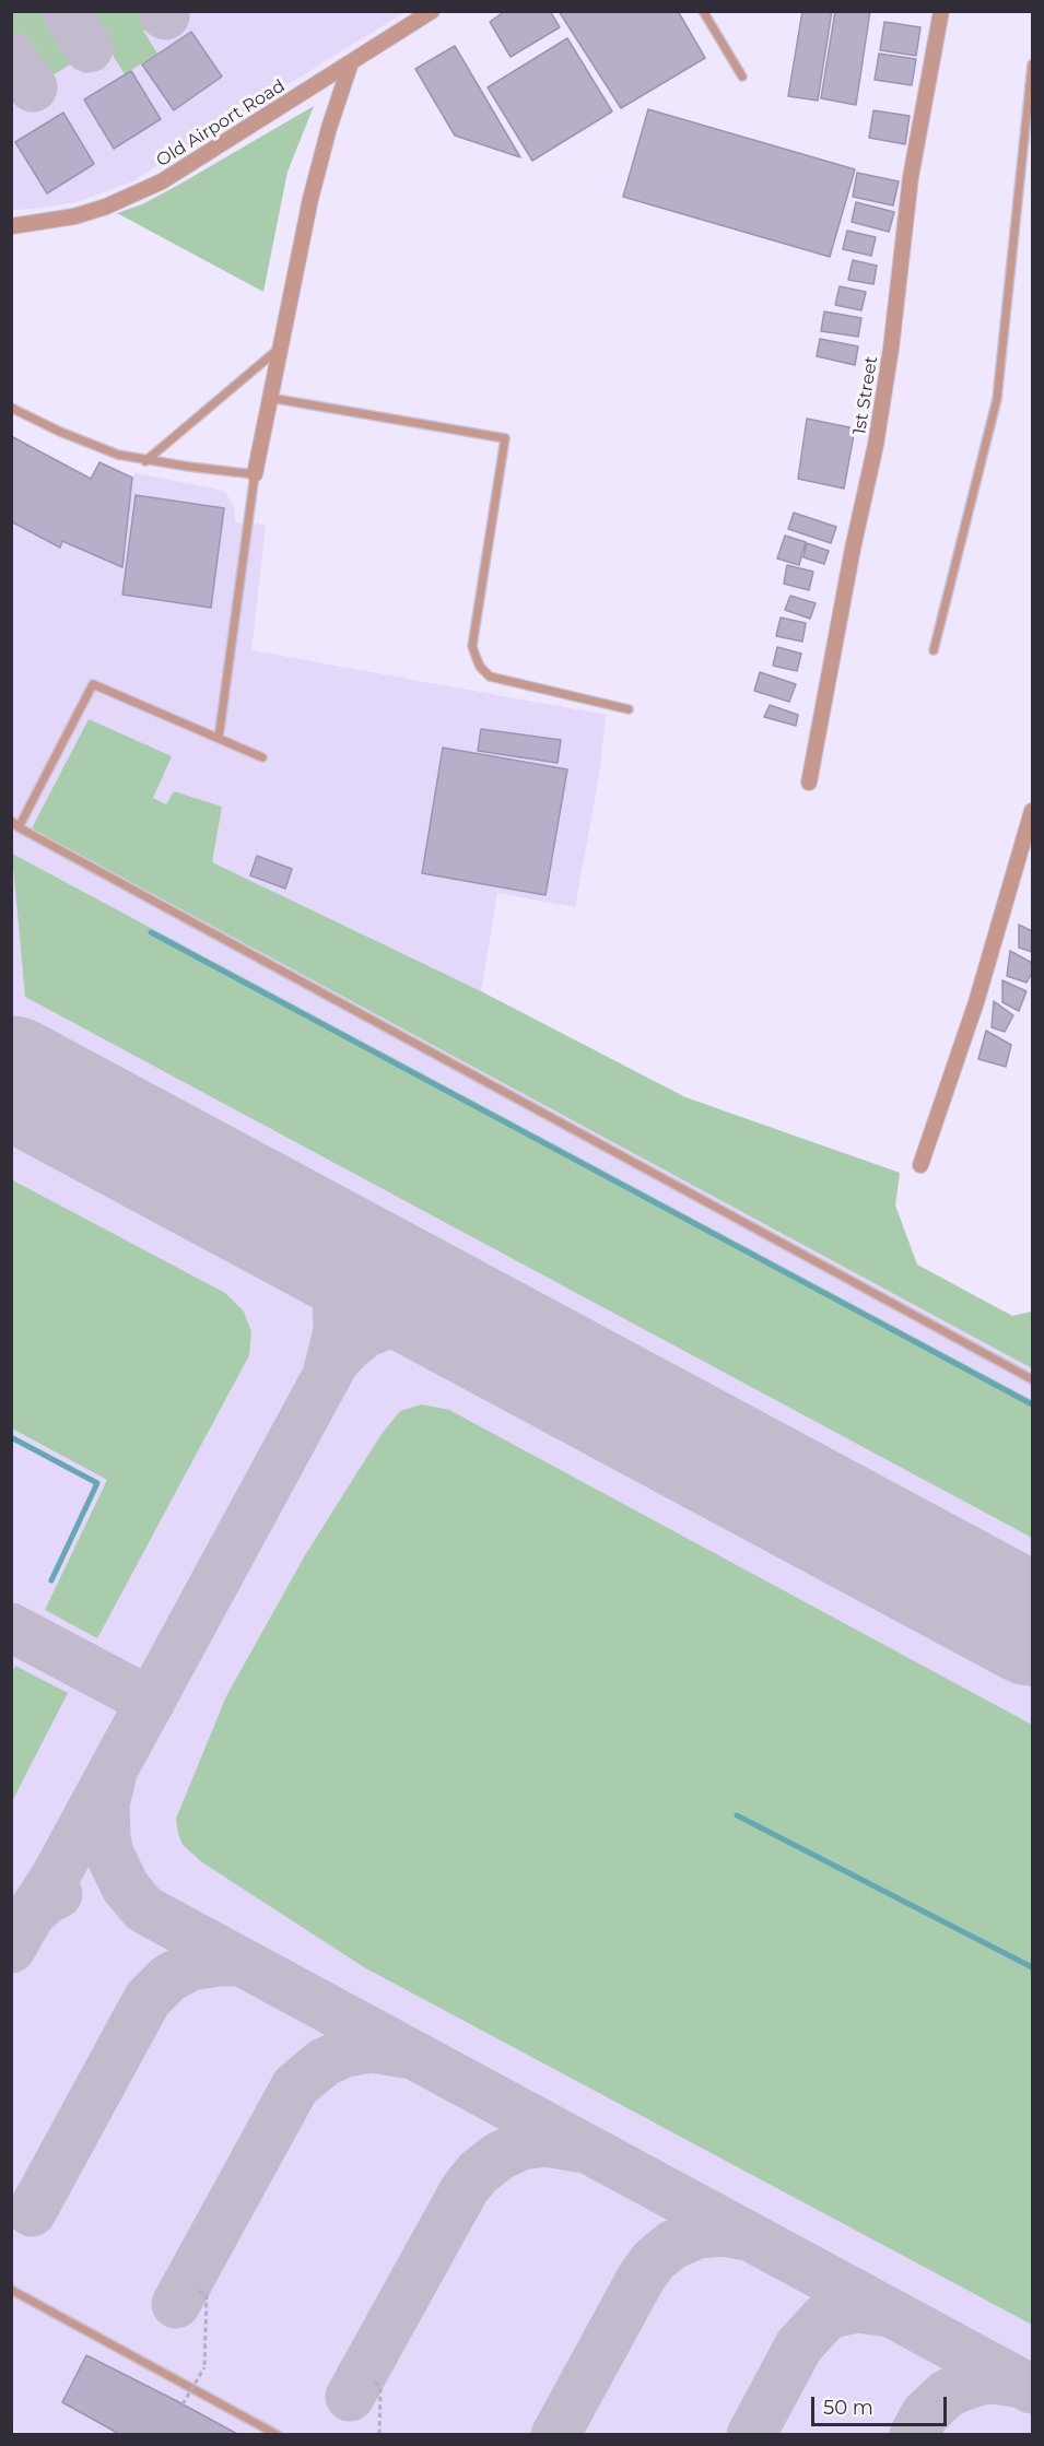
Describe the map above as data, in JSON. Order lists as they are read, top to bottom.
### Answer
{
  "streets": {
    "street": ["Old Airport Road", "1st Street"]
  },
  "scale_bar": "50 m"
}
